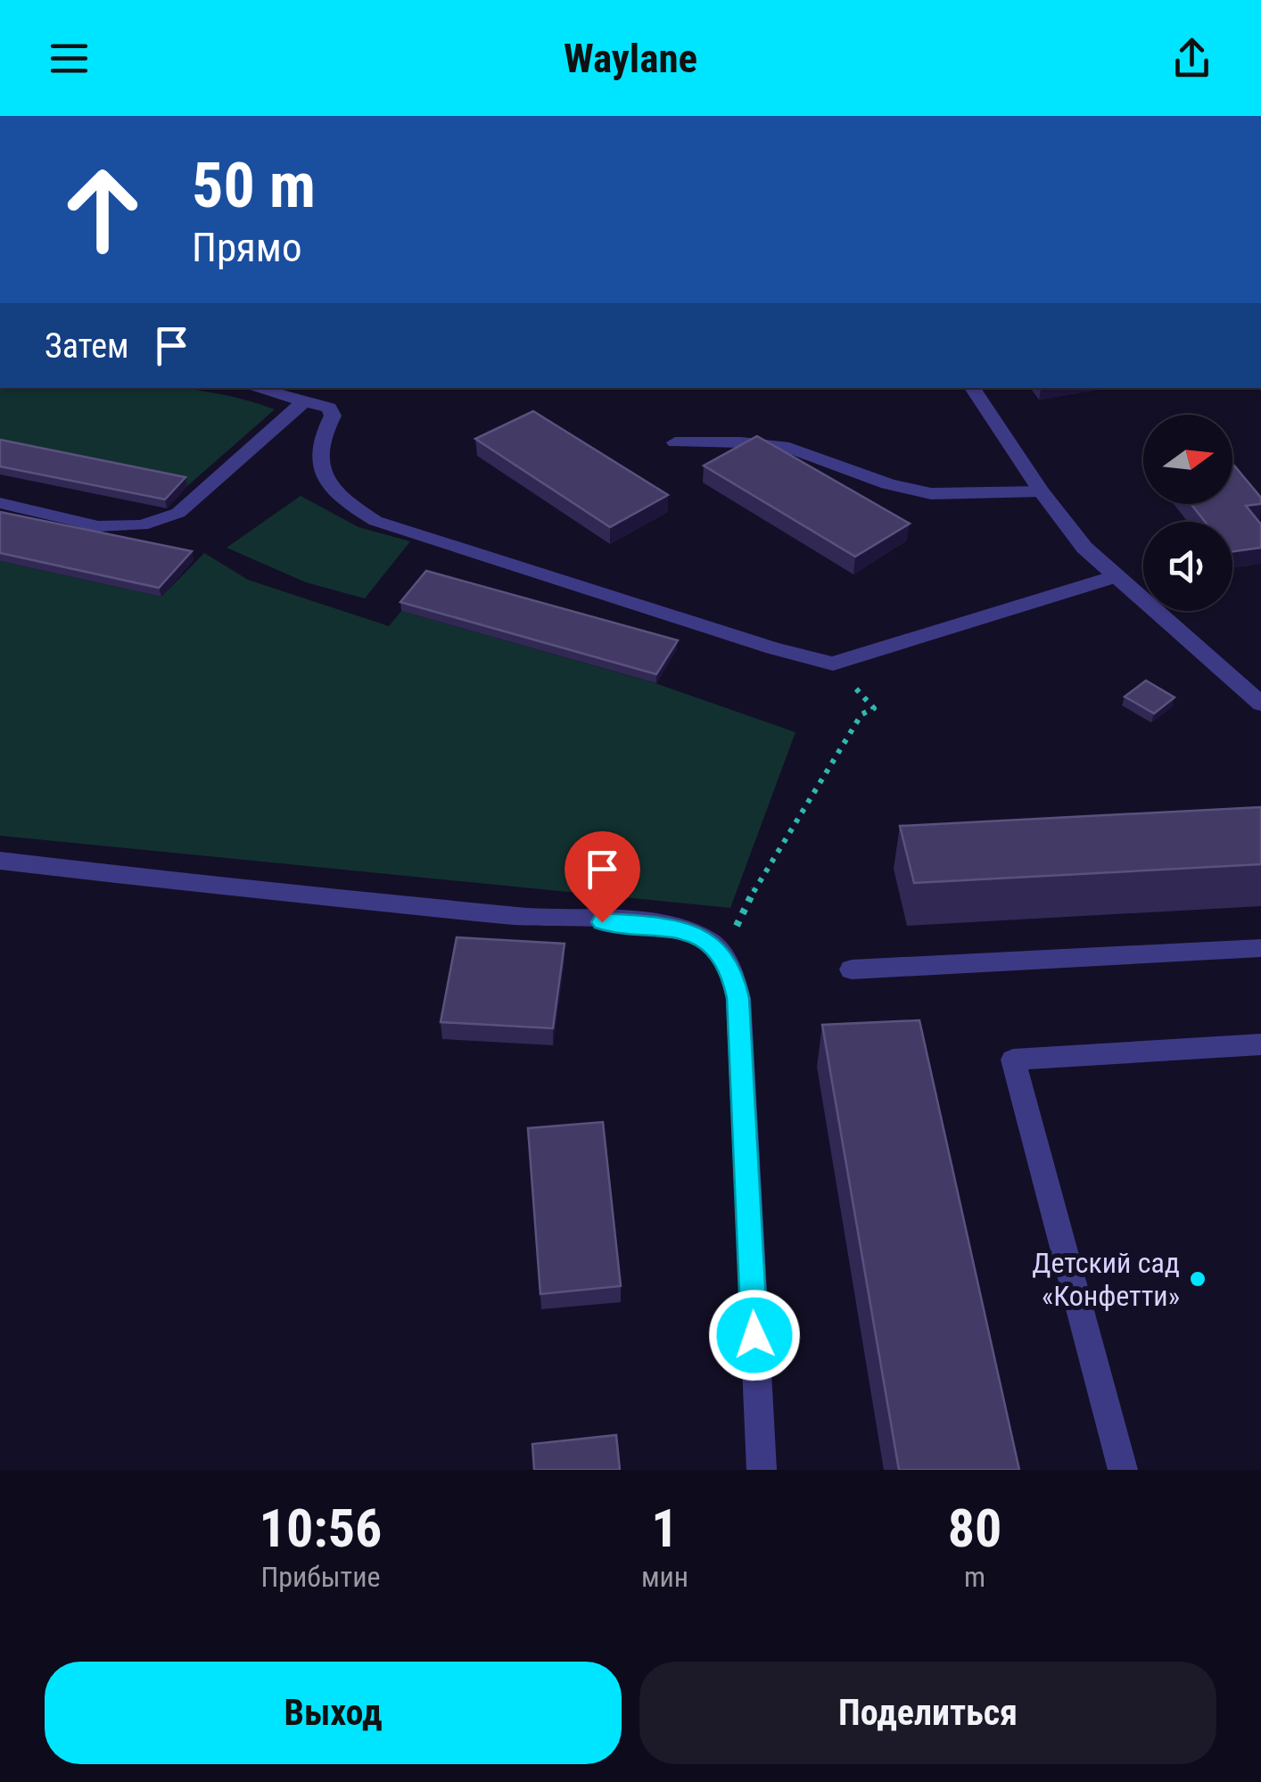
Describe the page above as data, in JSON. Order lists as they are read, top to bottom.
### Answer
{
  "places": ["Детский сад «Конфетти»"],
  "north": "right",
  "page": {
    "header": "Waylane",
    "turn": ["50 m", "Прямо"],
    "then": "Затем",
    "eta": [
      "10:56",
      "Прибытие",
      "1",
      "мин",
      "80",
      "m"
    ],
    "buttons": ["Выход", "Поделиться"]
  }
}
